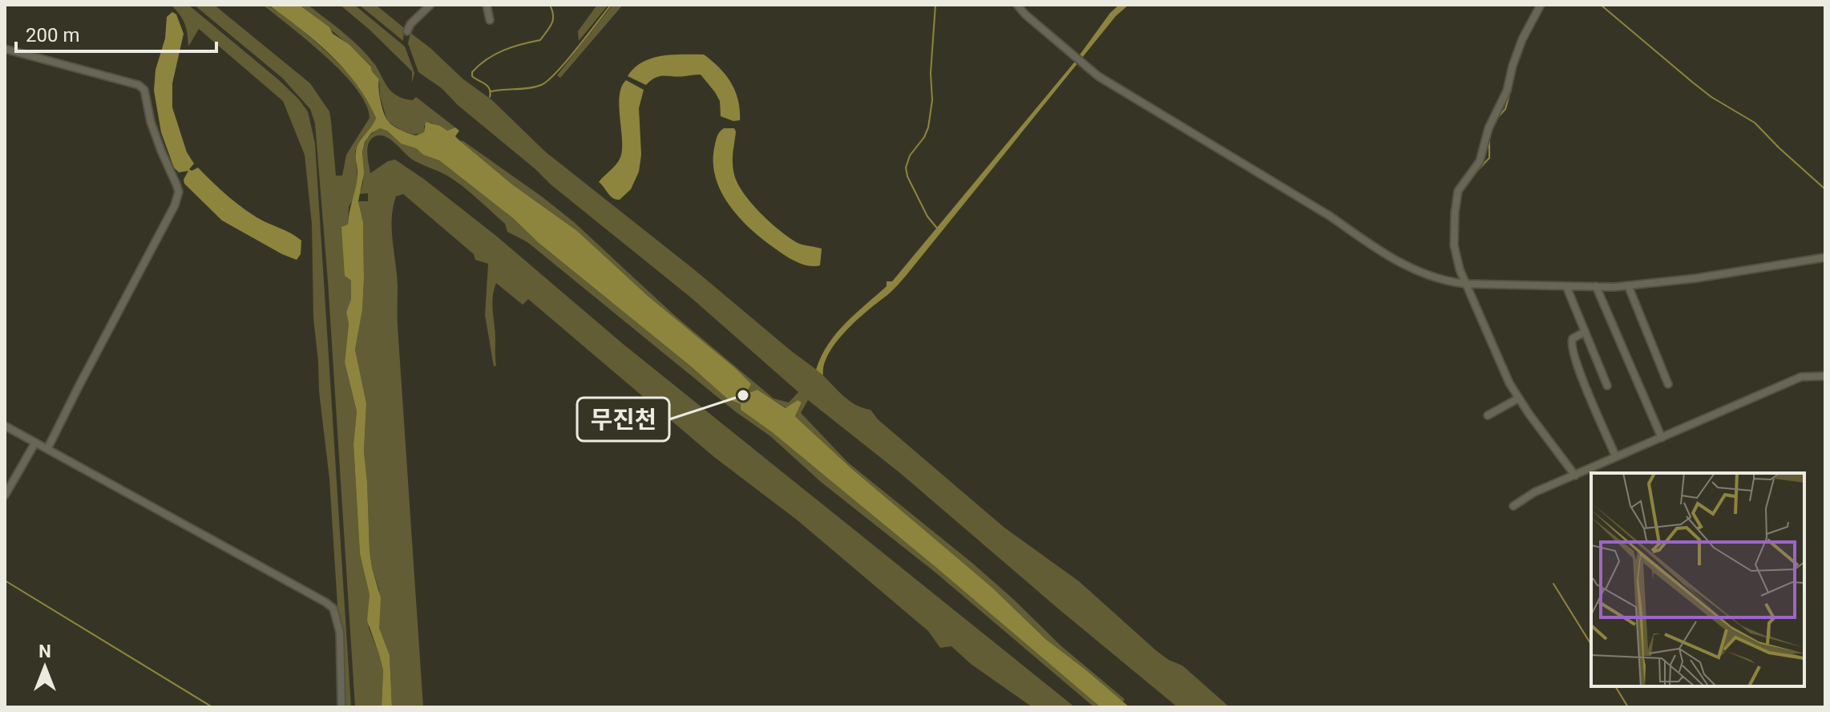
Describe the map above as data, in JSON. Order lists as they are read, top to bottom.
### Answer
{
  "places": ["무진천"],
  "scale_bar": "200 m",
  "north": "top"
}
